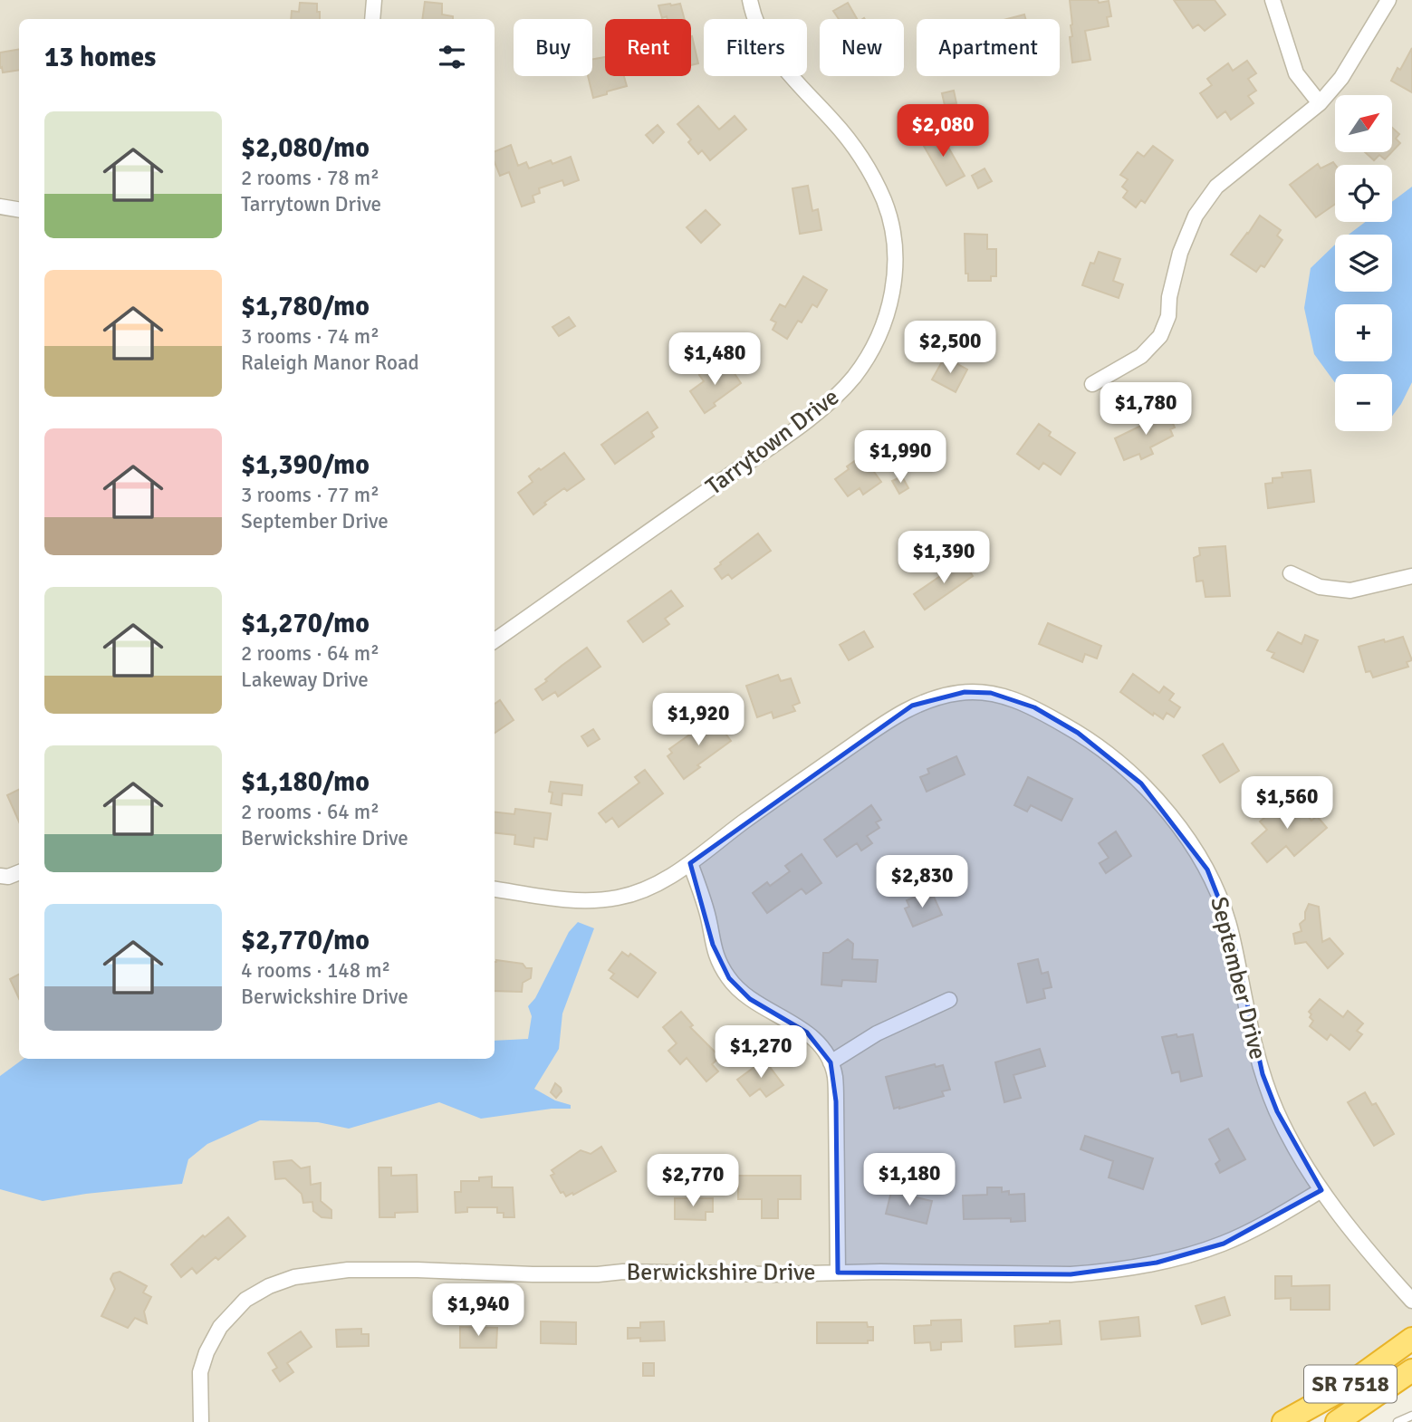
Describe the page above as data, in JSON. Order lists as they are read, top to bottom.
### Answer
{
  "streets": {
    "highway": ["SR 7518"],
    "street": ["Tarrytown Drive", "September Drive", "Berwickshire Drive"]
  },
  "crossings": [
    ["September Drive", "Berwickshire Drive"]
  ],
  "north": "top right",
  "page": {
    "chip": [
      "Buy",
      "Rent",
      "Filters",
      "New",
      "Apartment"
    ],
    "heading": "13 homes",
    "map_buttons": ["+", "−"],
    "list": [
      {
        "name": "$2,080/mo",
        "note": "2 rooms · 78 m² · Tarrytown Drive"
      },
      {
        "name": "$1,780/mo",
        "note": "3 rooms · 74 m² · Raleigh Manor Road"
      },
      {
        "name": "$1,390/mo",
        "note": "3 rooms · 77 m² · September Drive"
      },
      {
        "name": "$1,270/mo",
        "note": "2 rooms · 64 m² · Lakeway Drive"
      },
      {
        "name": "$1,180/mo",
        "note": "2 rooms · 64 m² · Berwickshire Drive"
      },
      {
        "name": "$2,770/mo",
        "note": "4 rooms · 148 m² · Berwickshire Drive"
      }
    ],
    "price": [
      "$2,080",
      "$2,500",
      "$1,480",
      "$1,780",
      "$1,990",
      "$1,390",
      "$1,920",
      "$1,560",
      "$2,830",
      "$1,270",
      "$1,180",
      "$2,770",
      "$1,940"
    ]
  }
}
